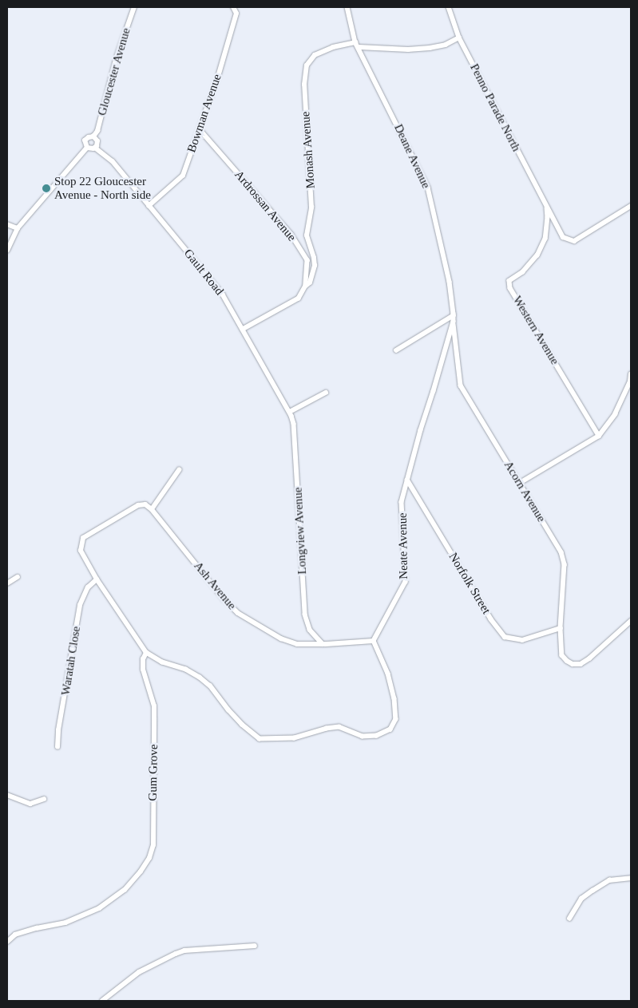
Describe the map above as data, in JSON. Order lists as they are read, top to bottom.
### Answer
{
  "streets": {
    "street": [
      "Gloucester Avenue",
      "Penno Parade North",
      "Bowman Avenue",
      "Monash Avenue",
      "Deane Avenue",
      "Ardrossan Avenue",
      "Gault Road",
      "Western Avenue",
      "Acorn Avenue",
      "Longview Avenue",
      "Neate Avenue",
      "Norfolk Street",
      "Ash Avenue",
      "Waratah Close",
      "Gum Grove"
    ]
  },
  "crossings": [
    ["Gloucester Avenue", "Gault Road"],
    ["Penno Parade North", "Western Avenue"],
    ["Bowman Avenue", "Ardrossan Avenue"],
    ["Bowman Avenue", "Gault Road"],
    ["Monash Avenue", "Deane Avenue"],
    ["Monash Avenue", "Ardrossan Avenue"],
    ["Deane Avenue", "Neate Avenue"],
    ["Gault Road", "Longview Avenue"],
    ["Acorn Avenue", "Neate Avenue"],
    ["Acorn Avenue", "Norfolk Street"],
    ["Longview Avenue", "Ash Avenue"],
    ["Neate Avenue", "Norfolk Street"],
    ["Neate Avenue", "Ash Avenue"]
  ],
  "places": ["Stop 22 Gloucester Avenue - North side"]
}
